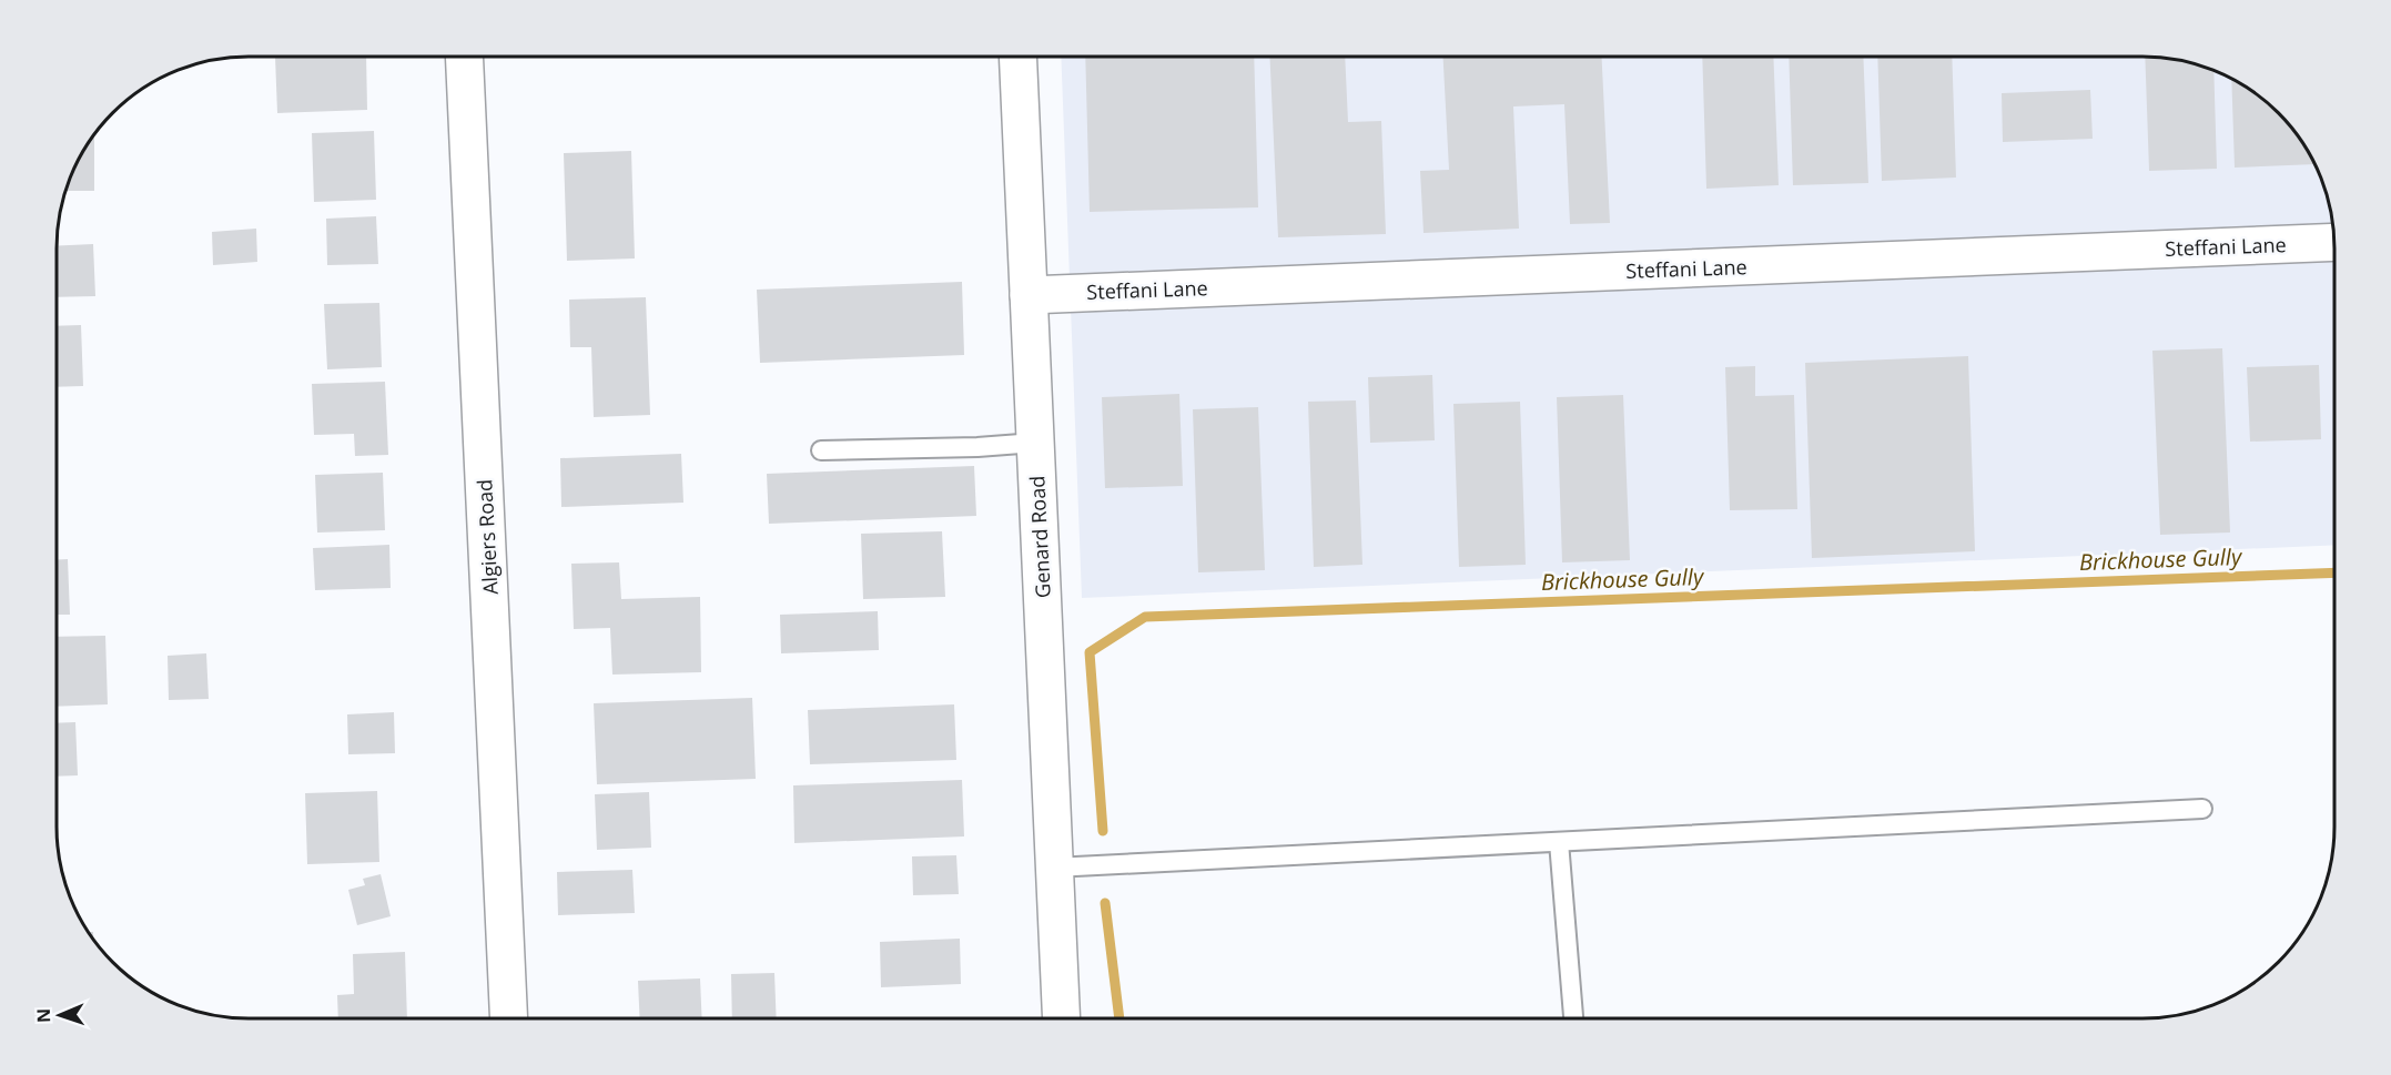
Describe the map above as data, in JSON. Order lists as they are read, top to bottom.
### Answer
{
  "streets": {
    "street": ["Steffani Lane", "Algiers Road", "Genard Road"]
  },
  "crossings": [
    ["Steffani Lane", "Genard Road"]
  ],
  "water": ["Brickhouse Gully"],
  "north": "left"
}
